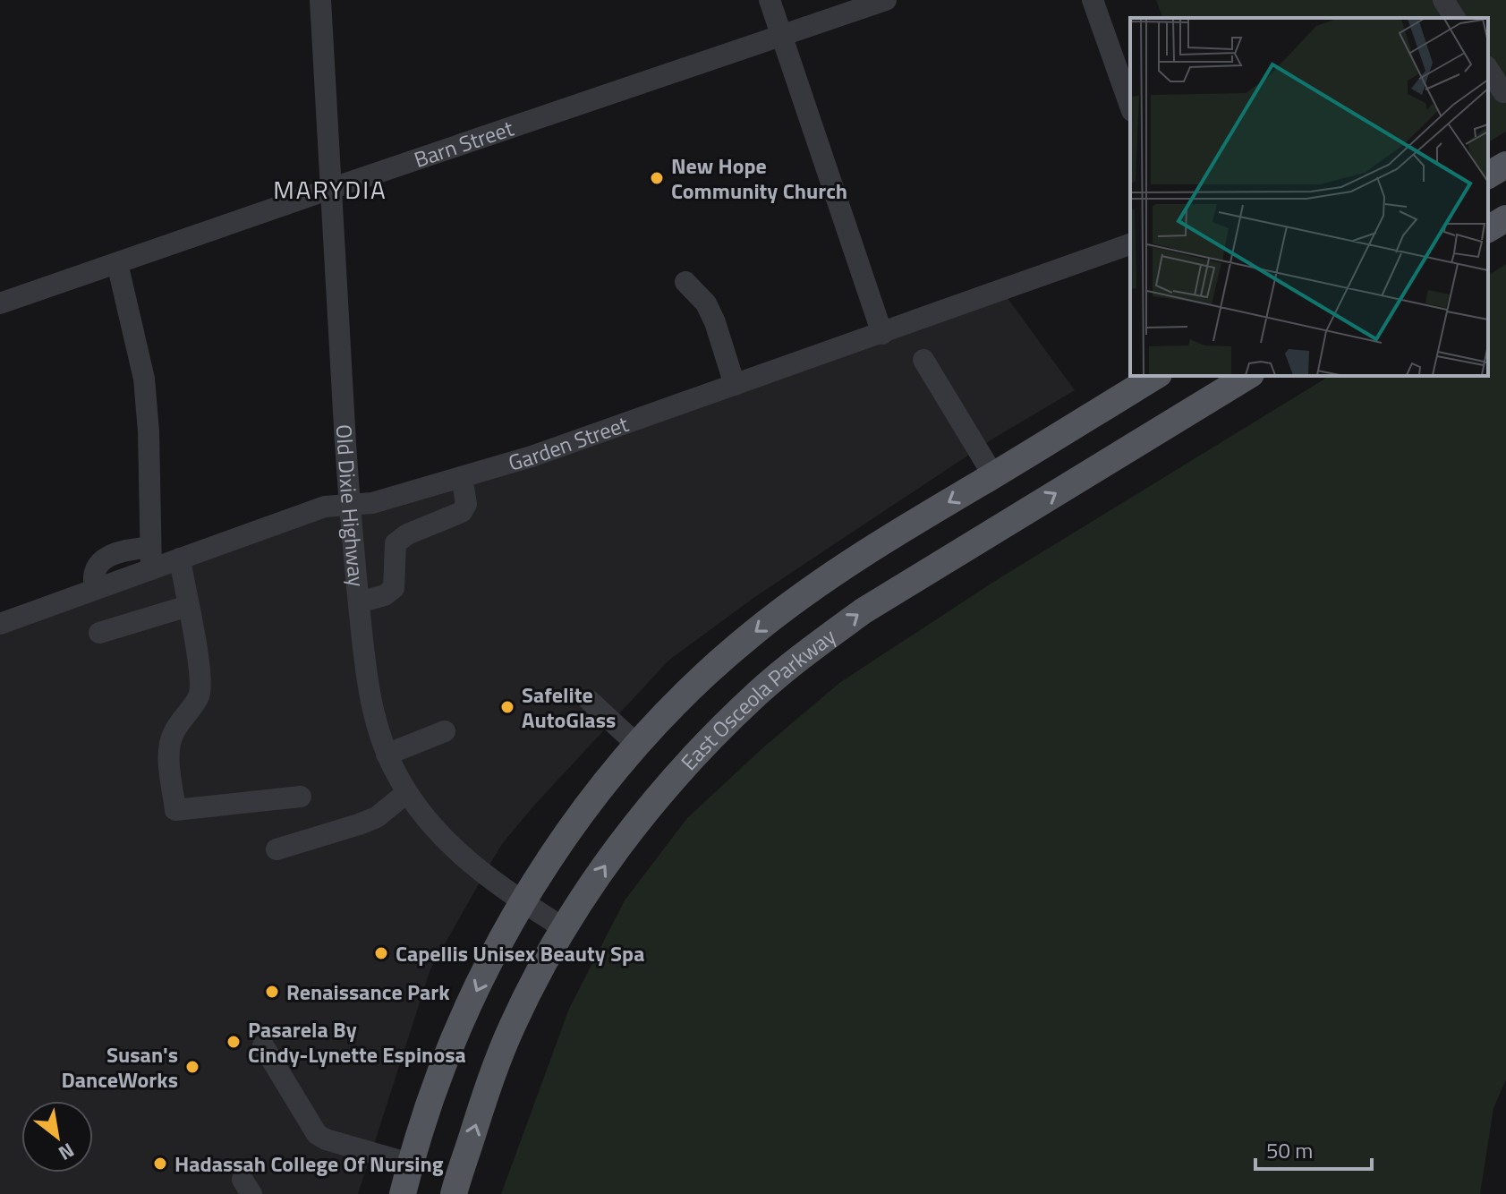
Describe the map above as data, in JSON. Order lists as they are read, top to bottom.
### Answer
{
  "streets": {
    "main road": ["East Osceola Parkway"],
    "street": ["Barn Street", "Garden Street", "Old Dixie Highway"]
  },
  "crossings": [
    ["Barn Street", "Old Dixie Highway"],
    ["Garden Street", "Old Dixie Highway"],
    ["Old Dixie Highway", "East Osceola Parkway"]
  ],
  "districts": ["MARYDIA"],
  "places": [
    "New Hope Community Church",
    "Safelite AutoGlass",
    "Capellis Unisex Beauty Spa",
    "Renaissance Park",
    "Pasarela By Cindy-Lynette Espinosa",
    "Susan's DanceWorks",
    "Hadassah College Of Nursing"
  ],
  "scale_bar": "50 m",
  "north": "bottom right"
}
